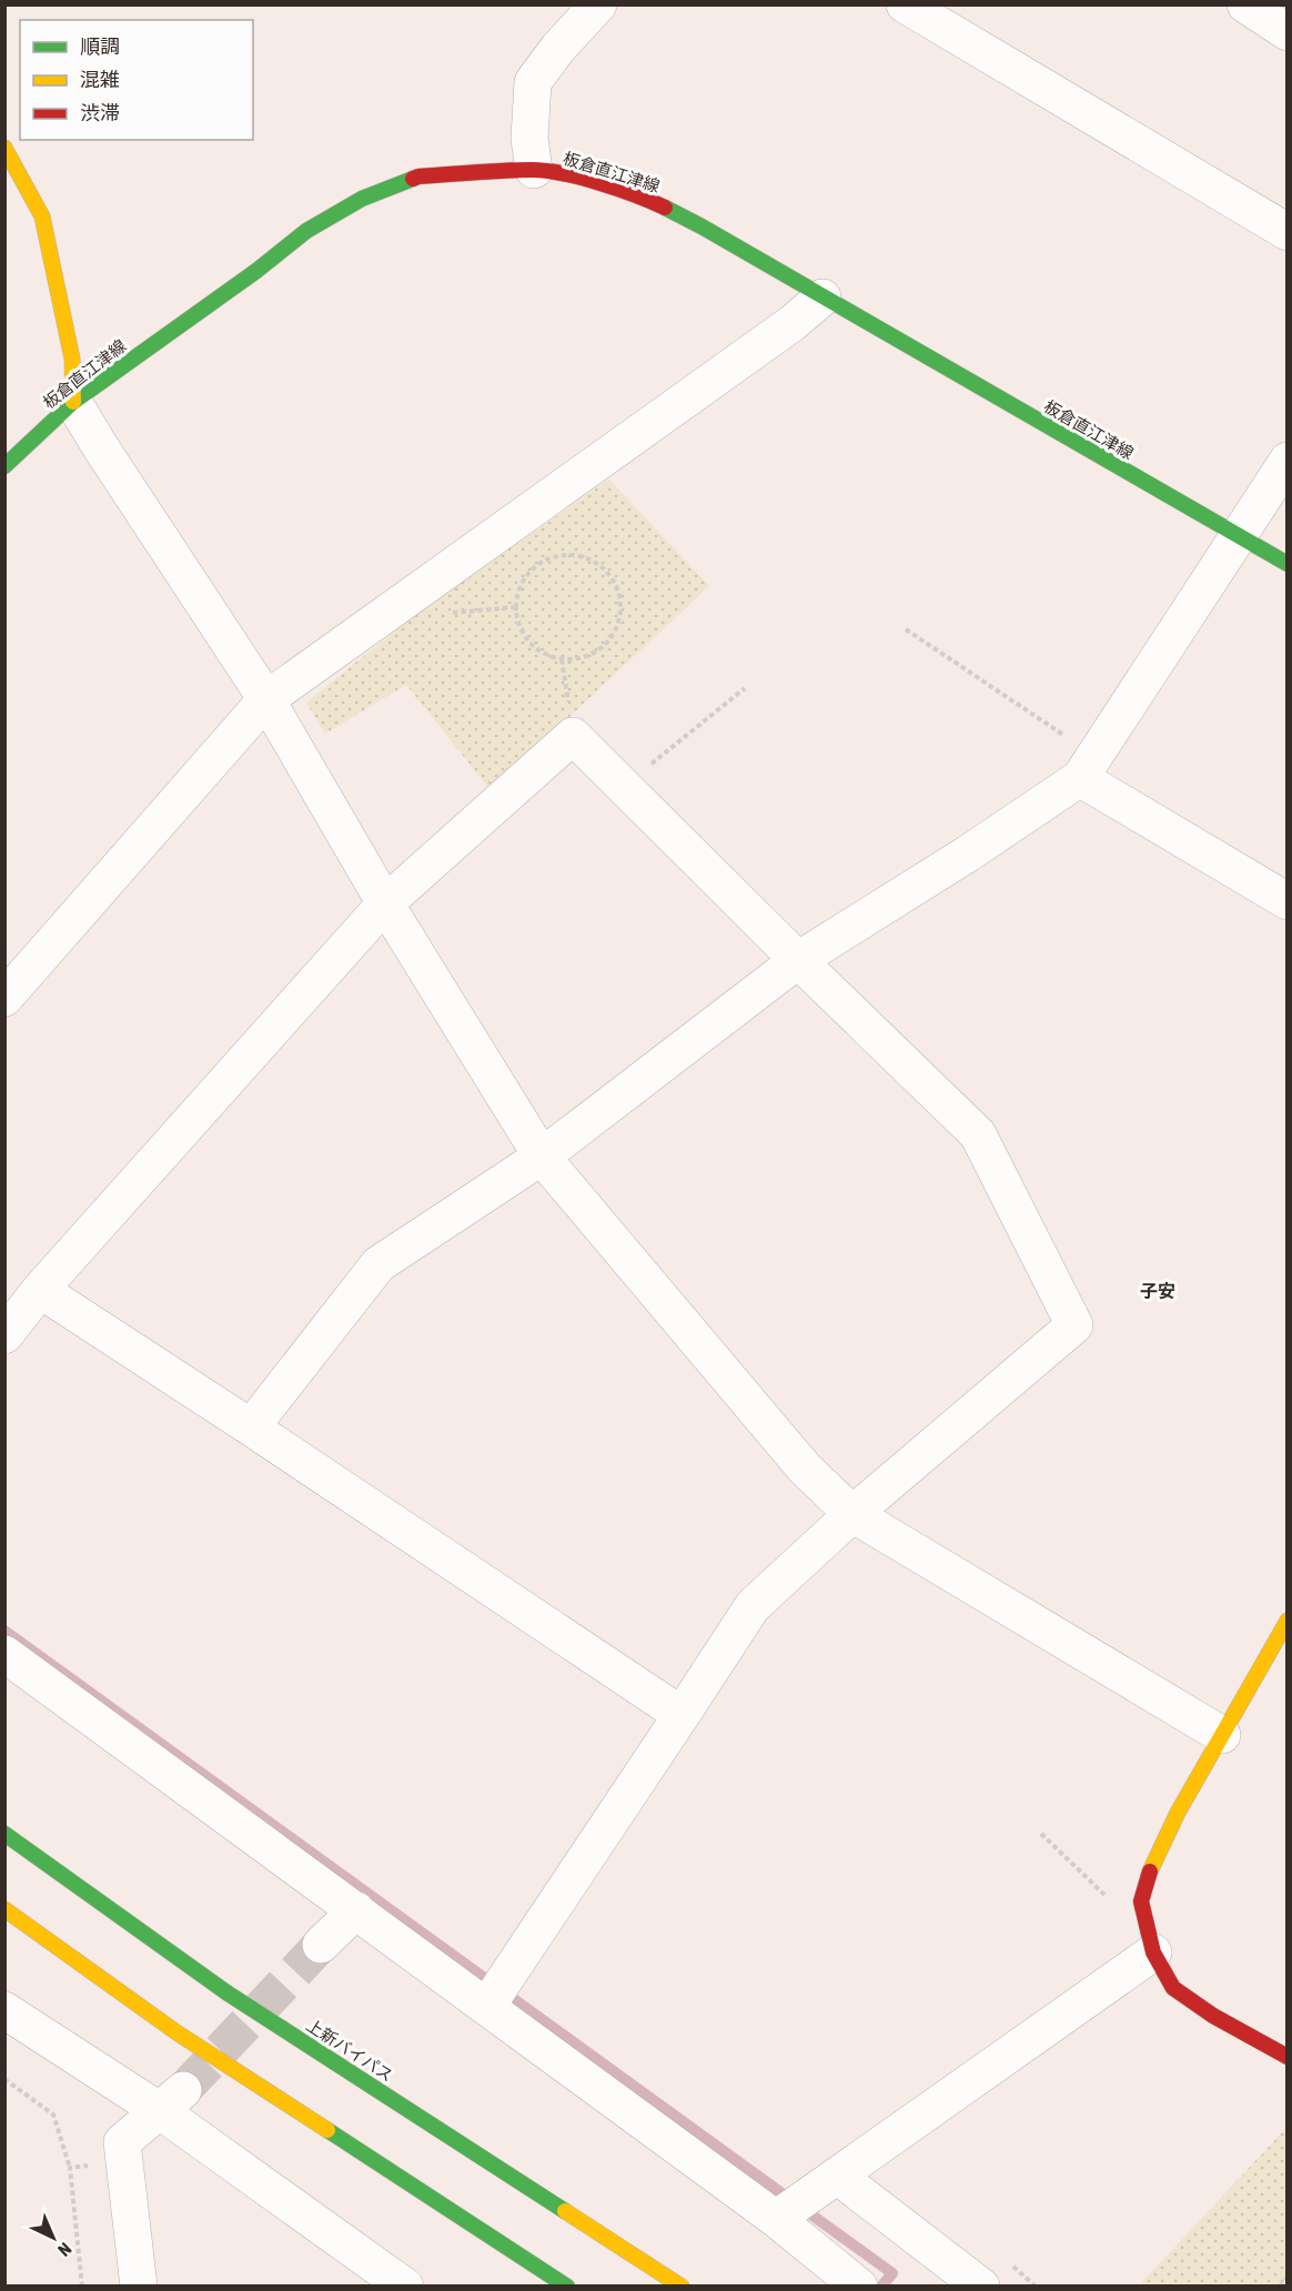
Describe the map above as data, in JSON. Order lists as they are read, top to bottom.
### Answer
{
  "streets": {
    "main road": ["板倉直江津線", "上新バイパス"]
  },
  "districts": ["子安"],
  "legend": ["順調", "混雑", "渋滞"],
  "north": "bottom right"
}
